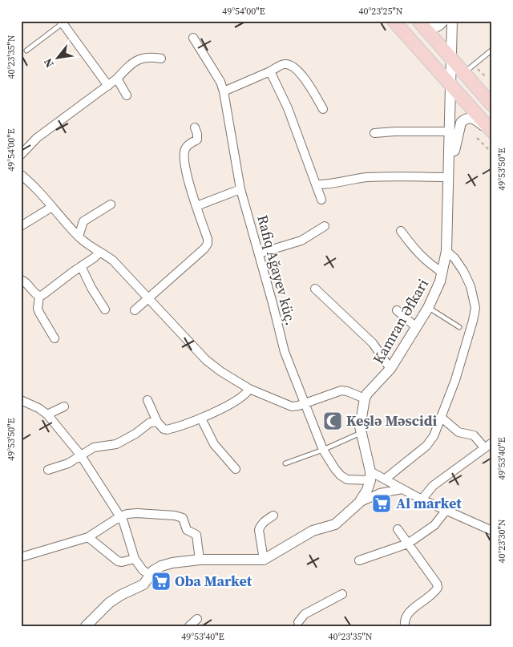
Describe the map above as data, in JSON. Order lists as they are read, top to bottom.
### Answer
{
  "streets": {
    "street": ["Rafiq Ağayev küç.", "Kamran Əfkari"]
  },
  "places": {
    "mosque": ["Keşlə Məscidi"],
    "supermarket": ["Al market", "Oba Market"]
  },
  "north": "bottom left",
  "coordinates": [
    "49°54'00\"E",
    "40°23'25\"N",
    "40°23'35\"N",
    "49°53'50\"E",
    "49°53'40\"E",
    "40°23'30\"N"
  ]
}
